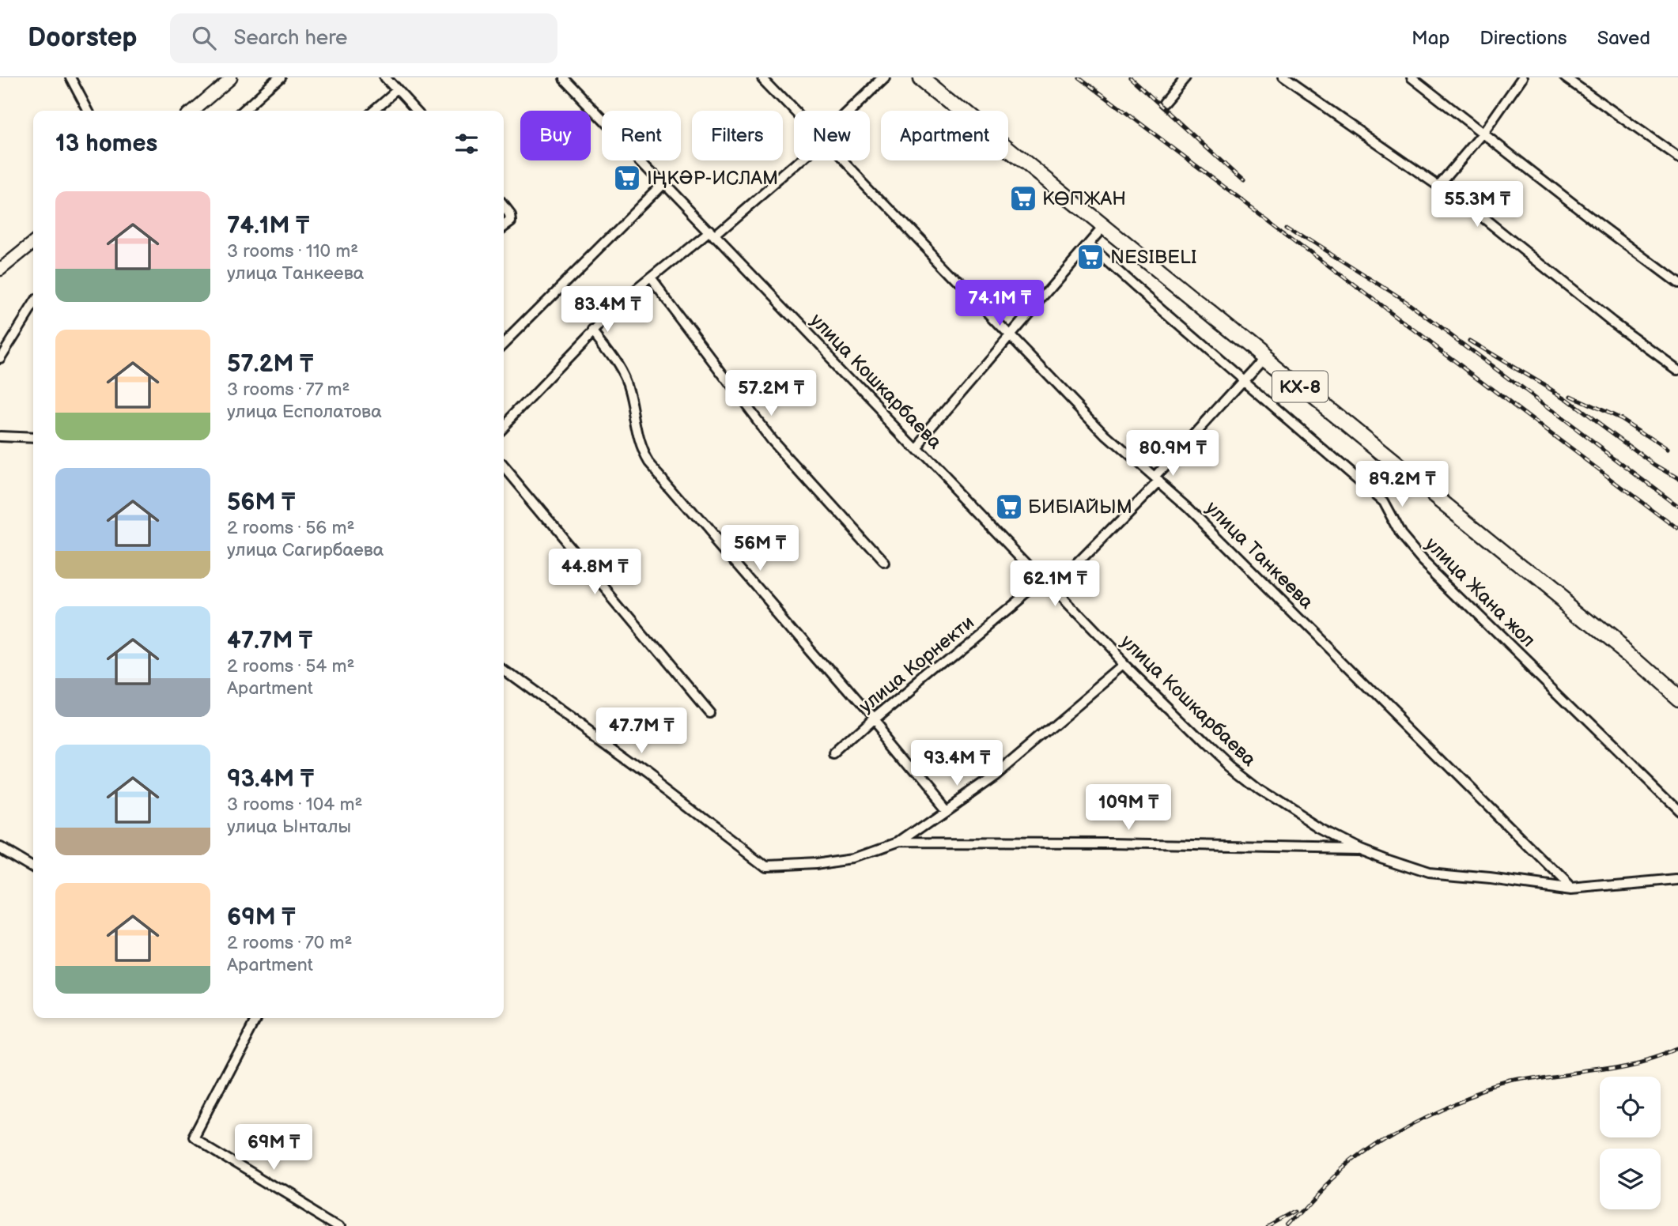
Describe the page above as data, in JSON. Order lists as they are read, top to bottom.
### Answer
{
  "streets": {
    "main road": ["КХ-8"],
    "street": [
      "улица Кошкарбаева",
      "улица Танкеева",
      "улица Жана жол",
      "улица Корнекти"
    ]
  },
  "crossings": [
    ["улица Кошкарбаева", "улица Танкеева"],
    ["улица Кошкарбаева", "улица Корнекти"]
  ],
  "places": {
    "supermarket": [
      "ІҢКӘР-ИСЛАМ",
      "КӨПЖАН",
      "NESIBELI",
      "БИБІАЙЫМ"
    ]
  },
  "page": {
    "header": "Doorstep",
    "search": "Search here",
    "nav": ["Map", "Directions", "Saved"],
    "chip": [
      "Buy",
      "Rent",
      "Filters",
      "New",
      "Apartment"
    ],
    "heading": "13 homes",
    "list": [
      {
        "name": "74.1M ₸",
        "note": "3 rooms · 110 m² · улица Танкеева"
      },
      {
        "name": "57.2M ₸",
        "note": "3 rooms · 77 m² · улица Есполатова"
      },
      {
        "name": "56M ₸",
        "note": "2 rooms · 56 m² · улица Сагирбаева"
      },
      {
        "name": "47.7M ₸",
        "note": "2 rooms · 54 m² · Apartment"
      },
      {
        "name": "93.4M ₸",
        "note": "3 rooms · 104 m² · улица Ынталы"
      },
      {
        "name": "69M ₸",
        "note": "2 rooms · 70 m² · Apartment"
      }
    ],
    "price": [
      "55.3M ₸",
      "74.1M ₸",
      "83.4M ₸",
      "57.2M ₸",
      "80.9M ₸",
      "89.2M ₸",
      "56M ₸",
      "44.8M ₸",
      "62.1M ₸",
      "47.7M ₸",
      "93.4M ₸",
      "109M ₸",
      "69M ₸"
    ]
  }
}
